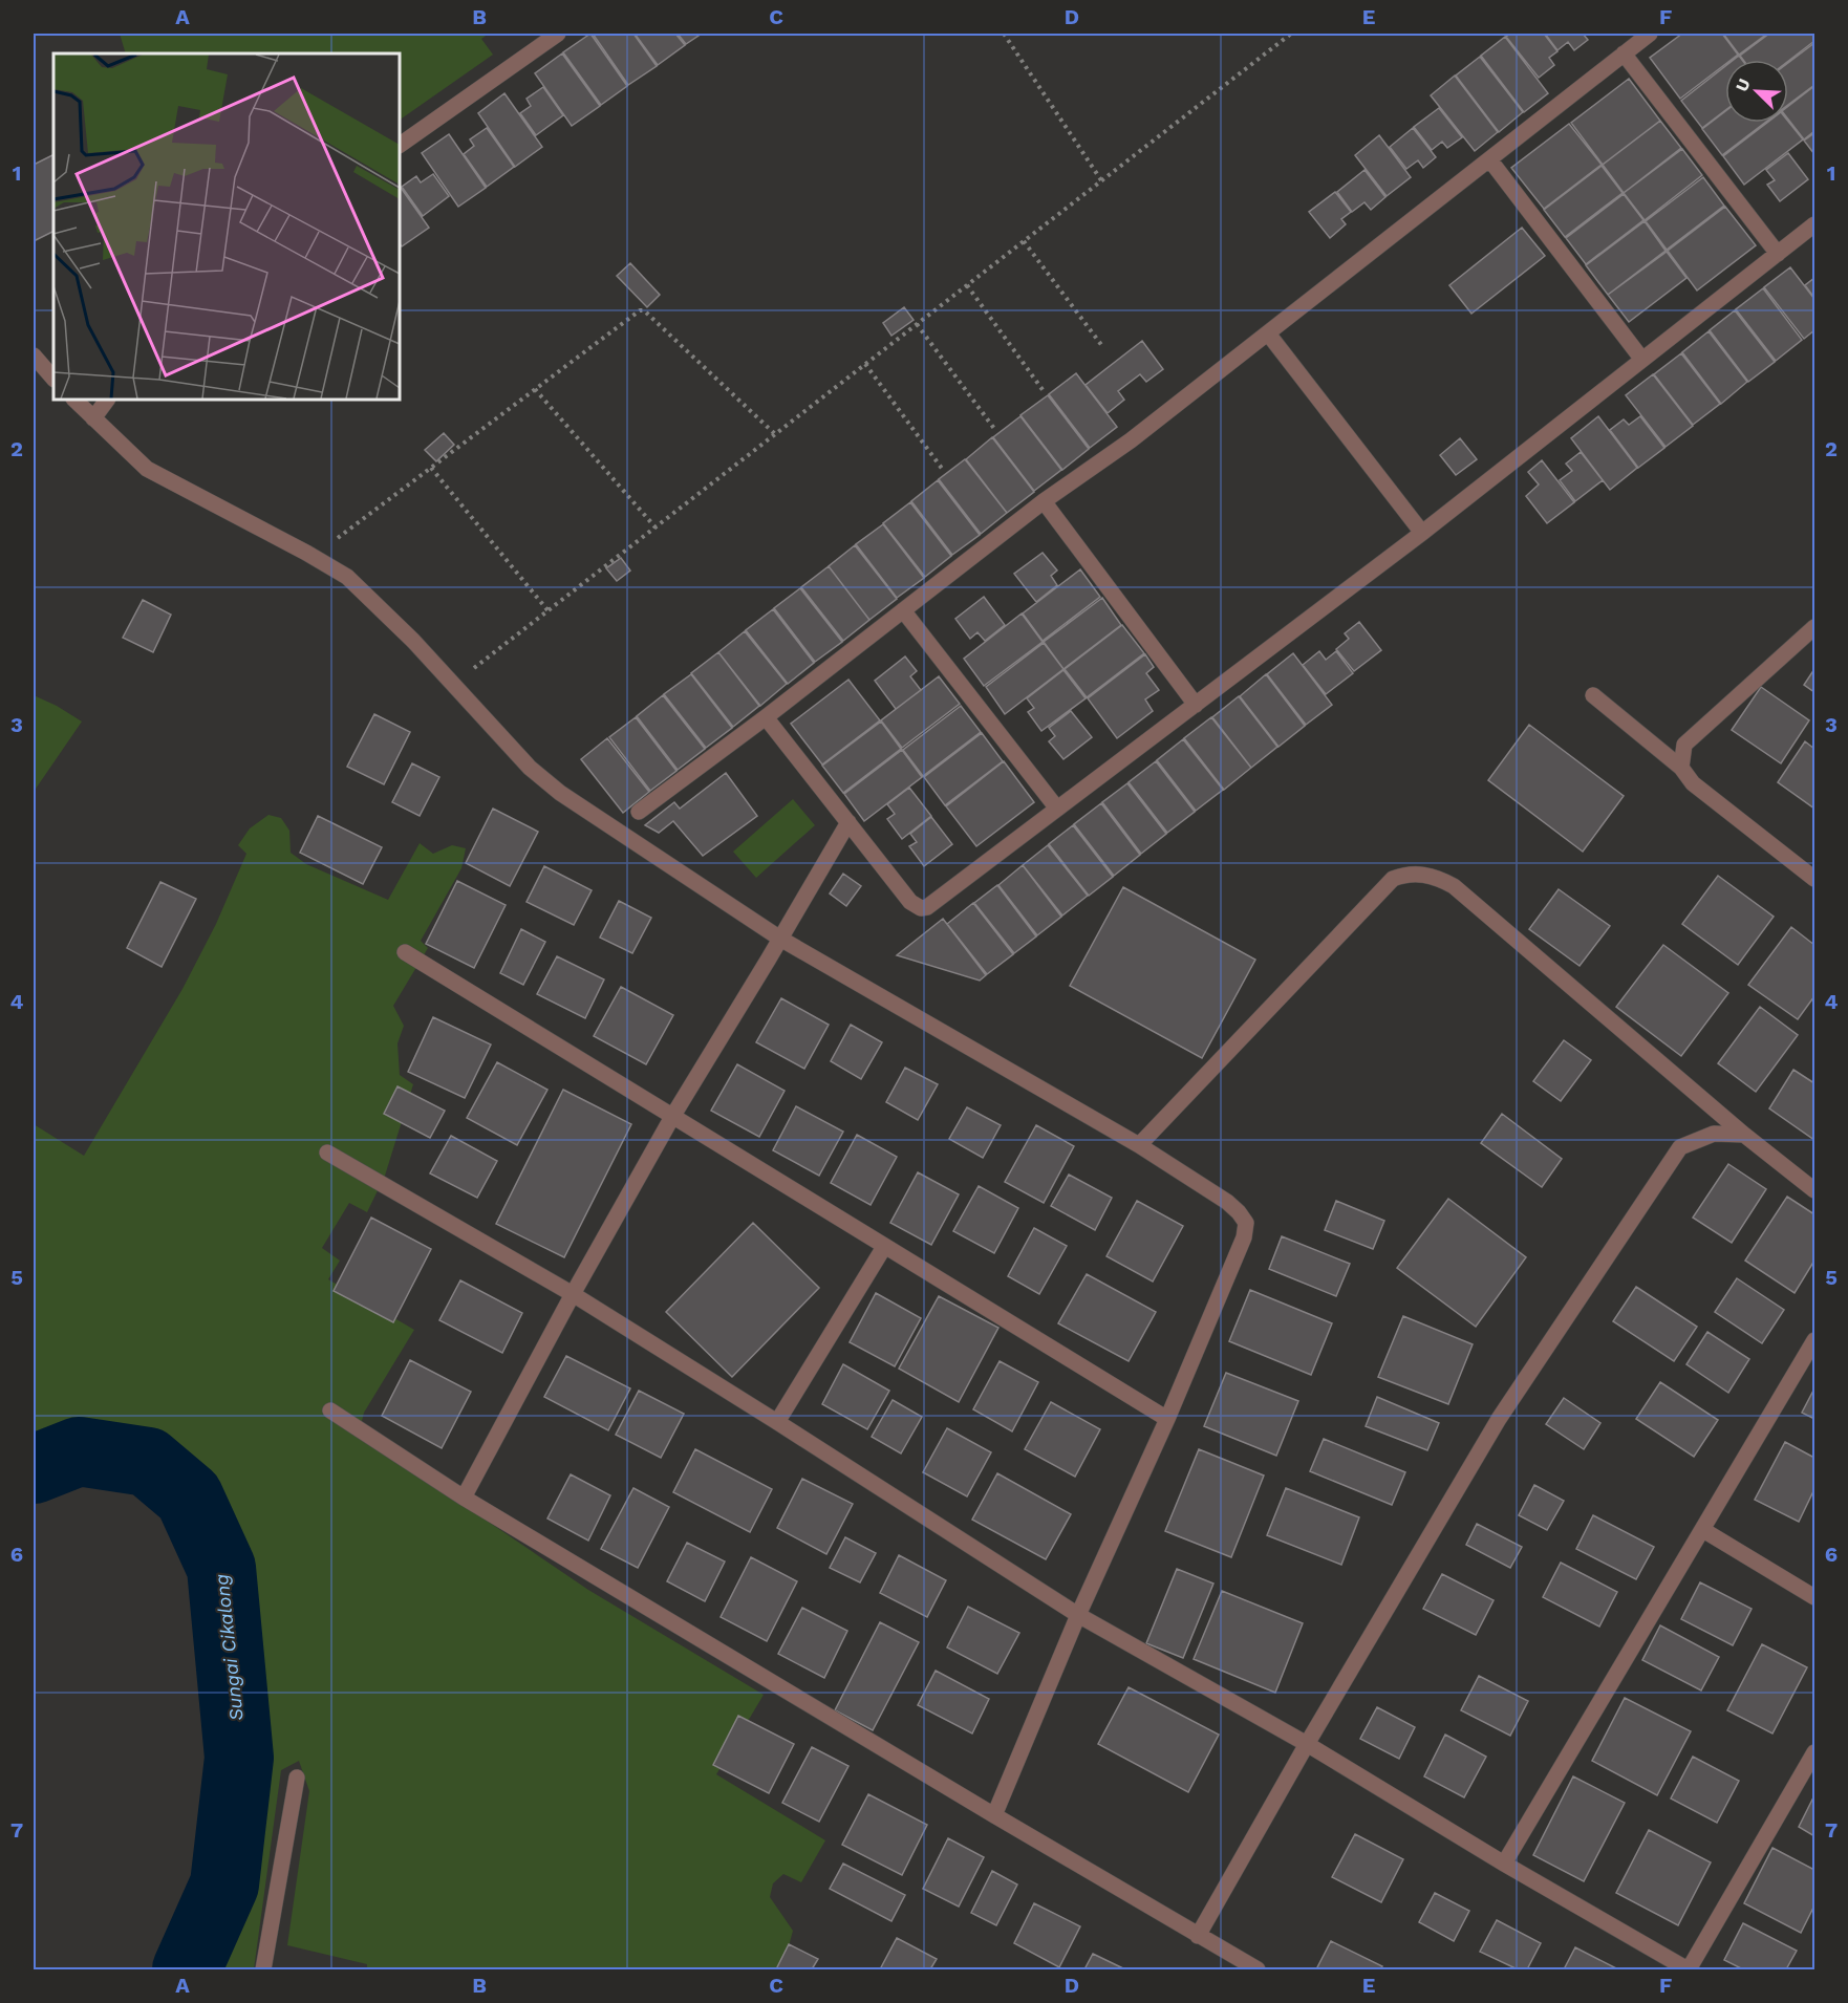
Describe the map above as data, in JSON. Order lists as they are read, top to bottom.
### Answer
{
  "water": ["Sungai Cikalong"],
  "north": "top left",
  "grid": {
    "columns": [
      "A",
      "B",
      "C",
      "D",
      "E",
      "F"
    ],
    "rows": [
      "1",
      "2",
      "3",
      "4",
      "5",
      "6",
      "7"
    ]
  }
}
